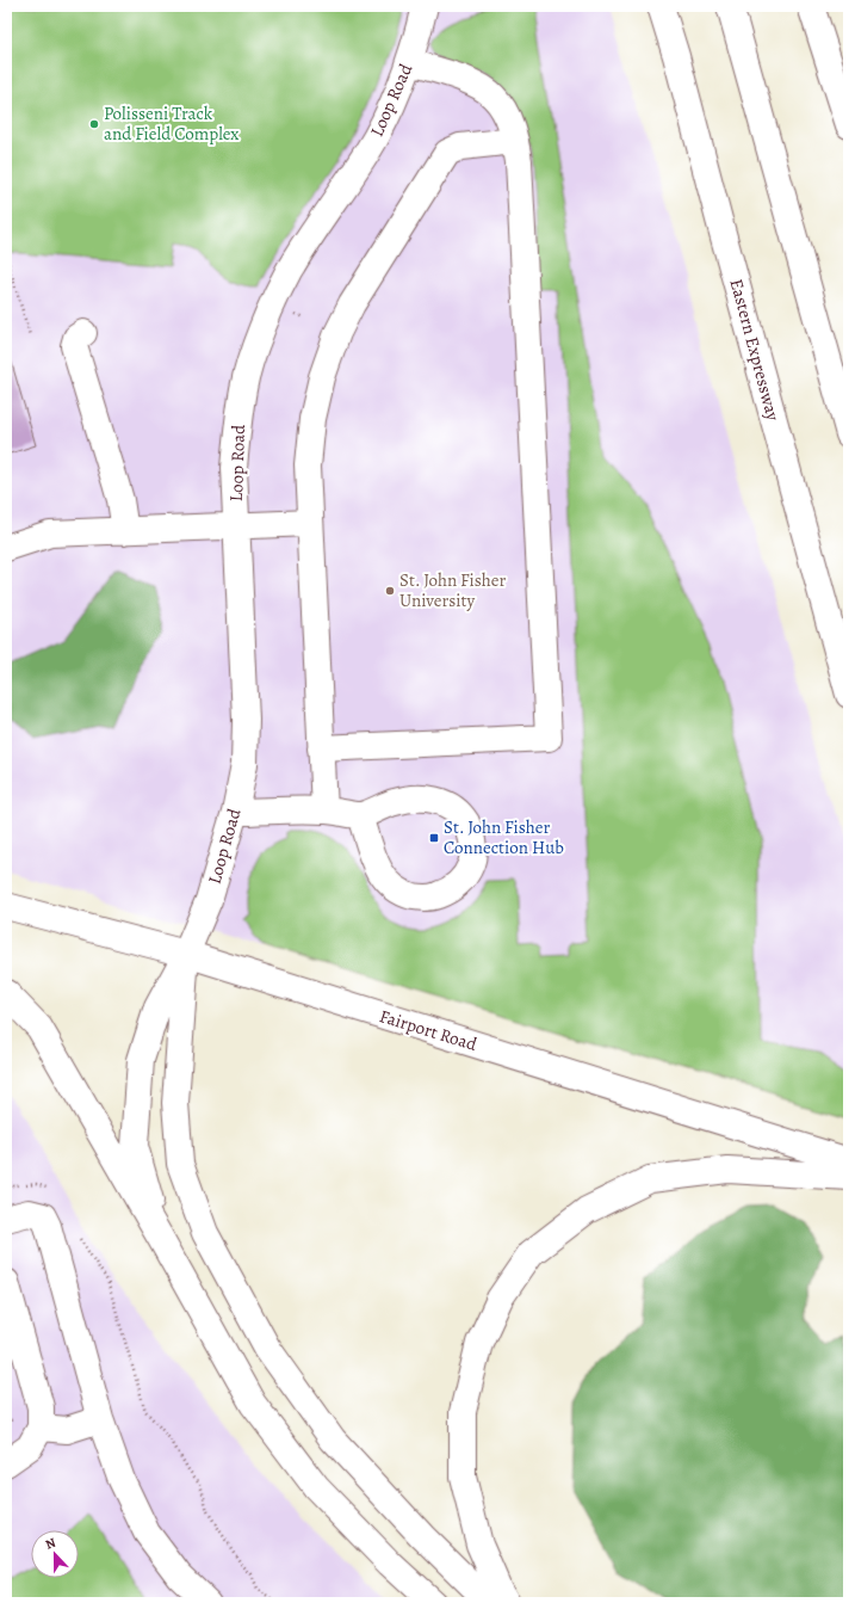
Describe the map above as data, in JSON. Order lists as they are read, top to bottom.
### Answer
{
  "streets": {
    "main road": ["Loop Road", "Eastern Expressway", "Fairport Road"]
  },
  "crossings": [
    ["Loop Road", "Fairport Road"]
  ],
  "places": {
    "other": ["Polisseni Track and Field Complex", "St. John Fisher University"],
    "transit": ["St. John Fisher Connection Hub"]
  },
  "north": "top"
}
